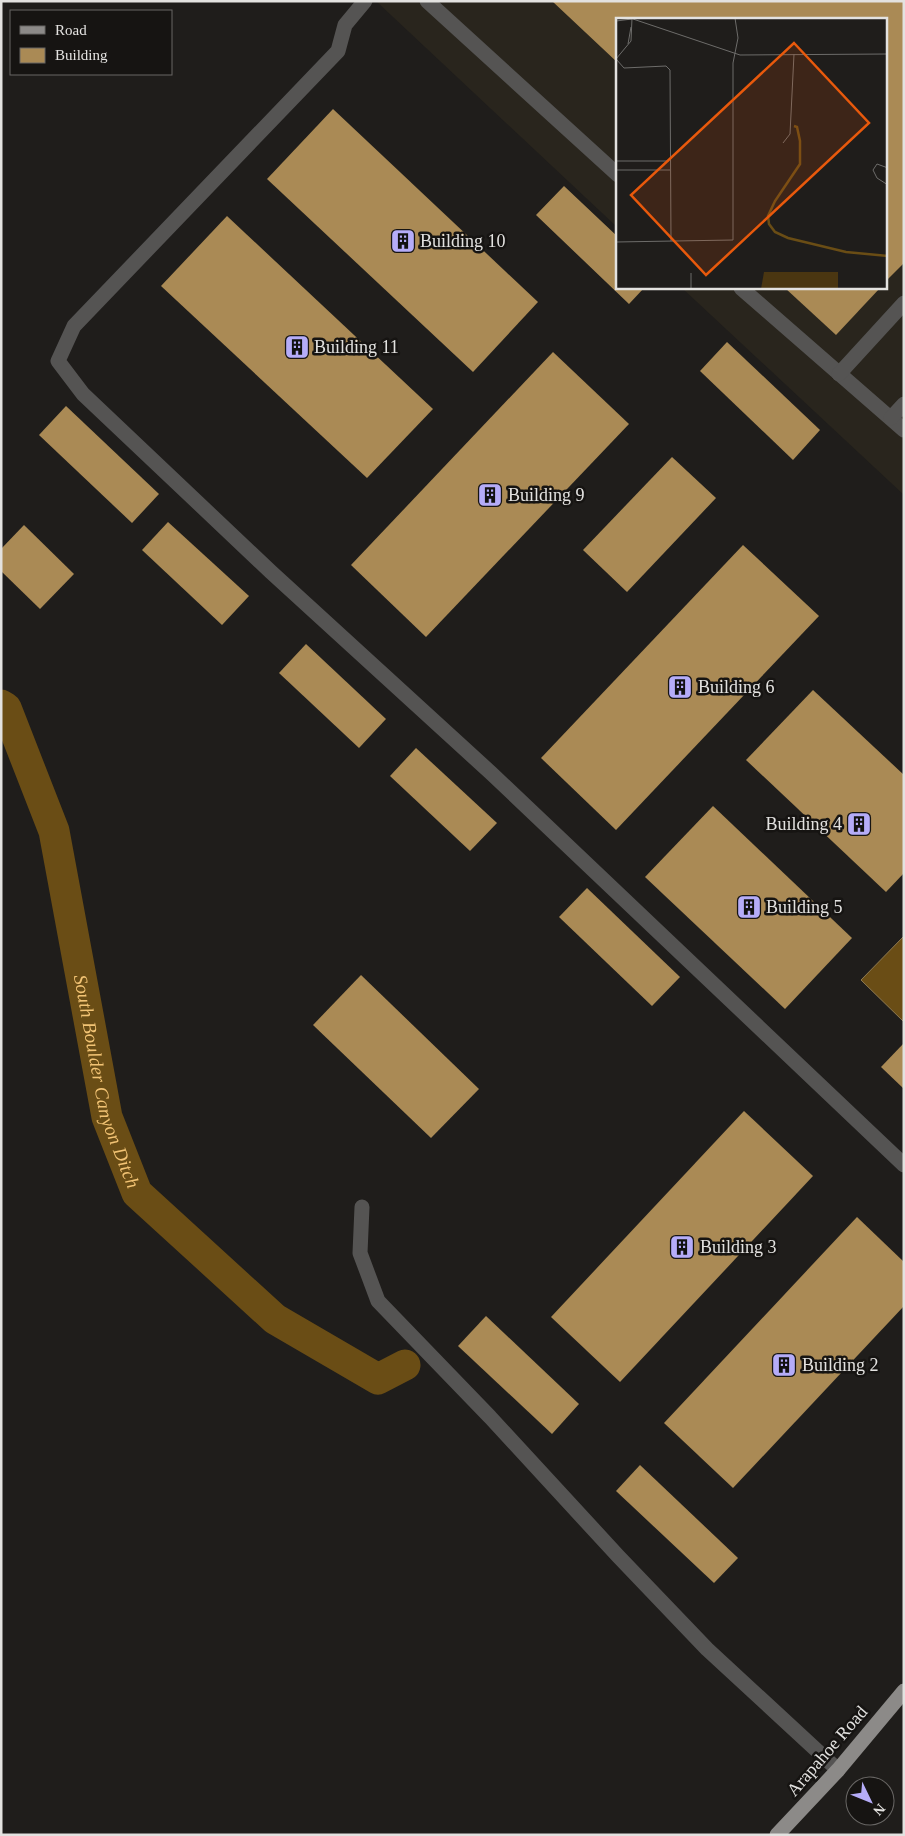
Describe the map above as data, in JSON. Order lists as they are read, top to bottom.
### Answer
{
  "streets": {
    "main road": ["Arapahoe Road"]
  },
  "water": ["South Boulder Canyon Ditch"],
  "places": {
    "building": [
      "Building 10",
      "Building 11",
      "Building 9",
      "Building 6",
      "Building 4",
      "Building 5",
      "Building 3",
      "Building 2"
    ]
  },
  "legend": ["Road", "Building"],
  "north": "bottom right"
}
